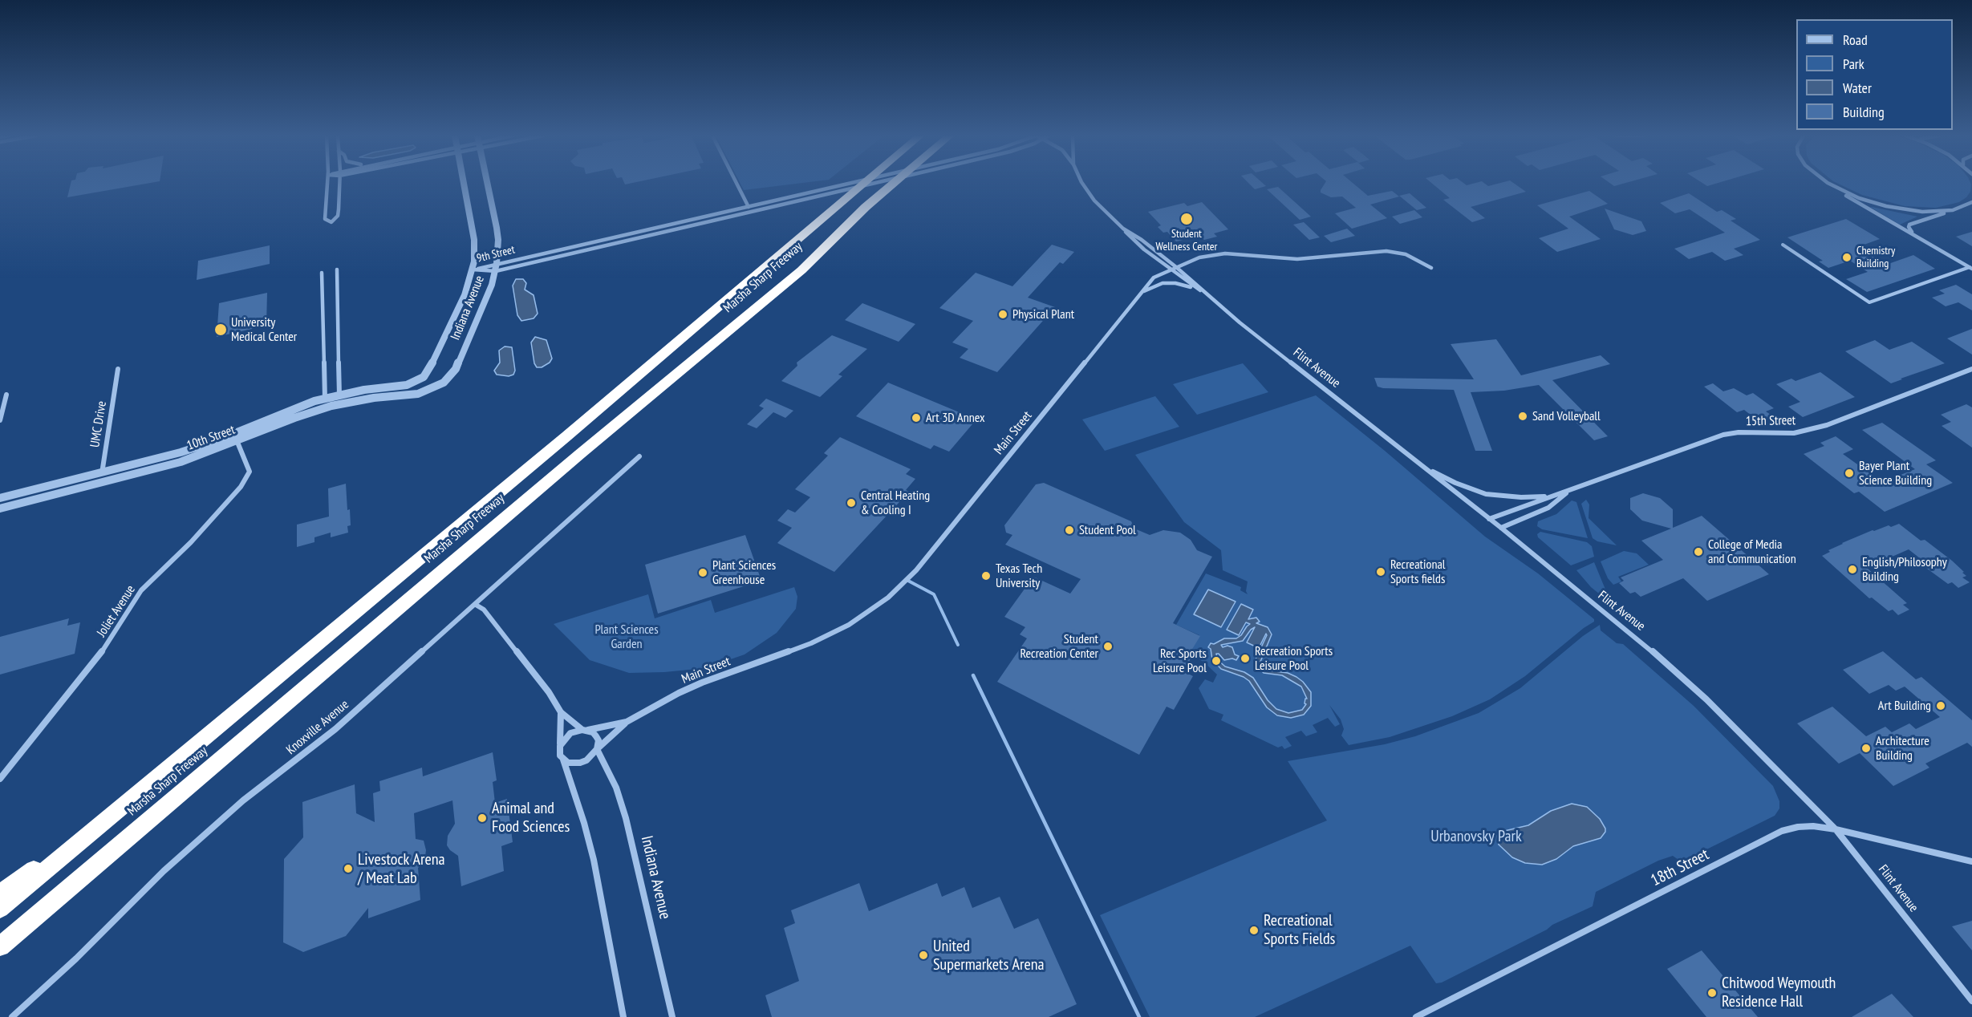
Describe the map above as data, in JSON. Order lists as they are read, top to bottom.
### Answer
{
  "streets": {
    "highway": ["Marsha Sharp Freeway"],
    "street": [
      "9th Street",
      "Indiana Avenue",
      "Flint Avenue",
      "15th Street",
      "UMC Drive",
      "Main Street",
      "10th Street",
      "Joliet Avenue",
      "Knoxville Avenue",
      "18th Street"
    ]
  },
  "crossings": [
    ["9th Street", "Indiana Avenue"],
    ["Indiana Avenue", "Main Street"],
    ["Indiana Avenue", "10th Street"],
    ["Flint Avenue", "15th Street"],
    ["Flint Avenue", "Main Street"],
    ["Flint Avenue", "18th Street"],
    ["UMC Drive", "10th Street"],
    ["10th Street", "Joliet Avenue"]
  ],
  "parks": ["Plant Sciences Garden", "Urbanovsky Park"],
  "places": [
    "Student Wellness Center",
    "Chemistry Building",
    "Physical Plant",
    "University Medical Center",
    "Sand Volleyball",
    "Art 3D Annex",
    "Bayer Plant Science Building",
    "Central Heating & Cooling I",
    "Student Pool",
    "College of Media and Communication",
    "English/Philosophy Building",
    "Recreational Sports fields",
    "Plant Sciences Greenhouse",
    "Texas Tech University",
    "Student Recreation Center",
    "Recreation Sports Leisure Pool",
    "Rec Sports Leisure Pool",
    "Art Building",
    "Architecture Building",
    "Animal and Food Sciences",
    "Livestock Arena / Meat Lab",
    "Recreational Sports Fields",
    "United Supermarkets Arena",
    "Chitwood Weymouth Residence Hall"
  ],
  "legend": [
    "Road",
    "Park",
    "Water",
    "Building"
  ]
}
